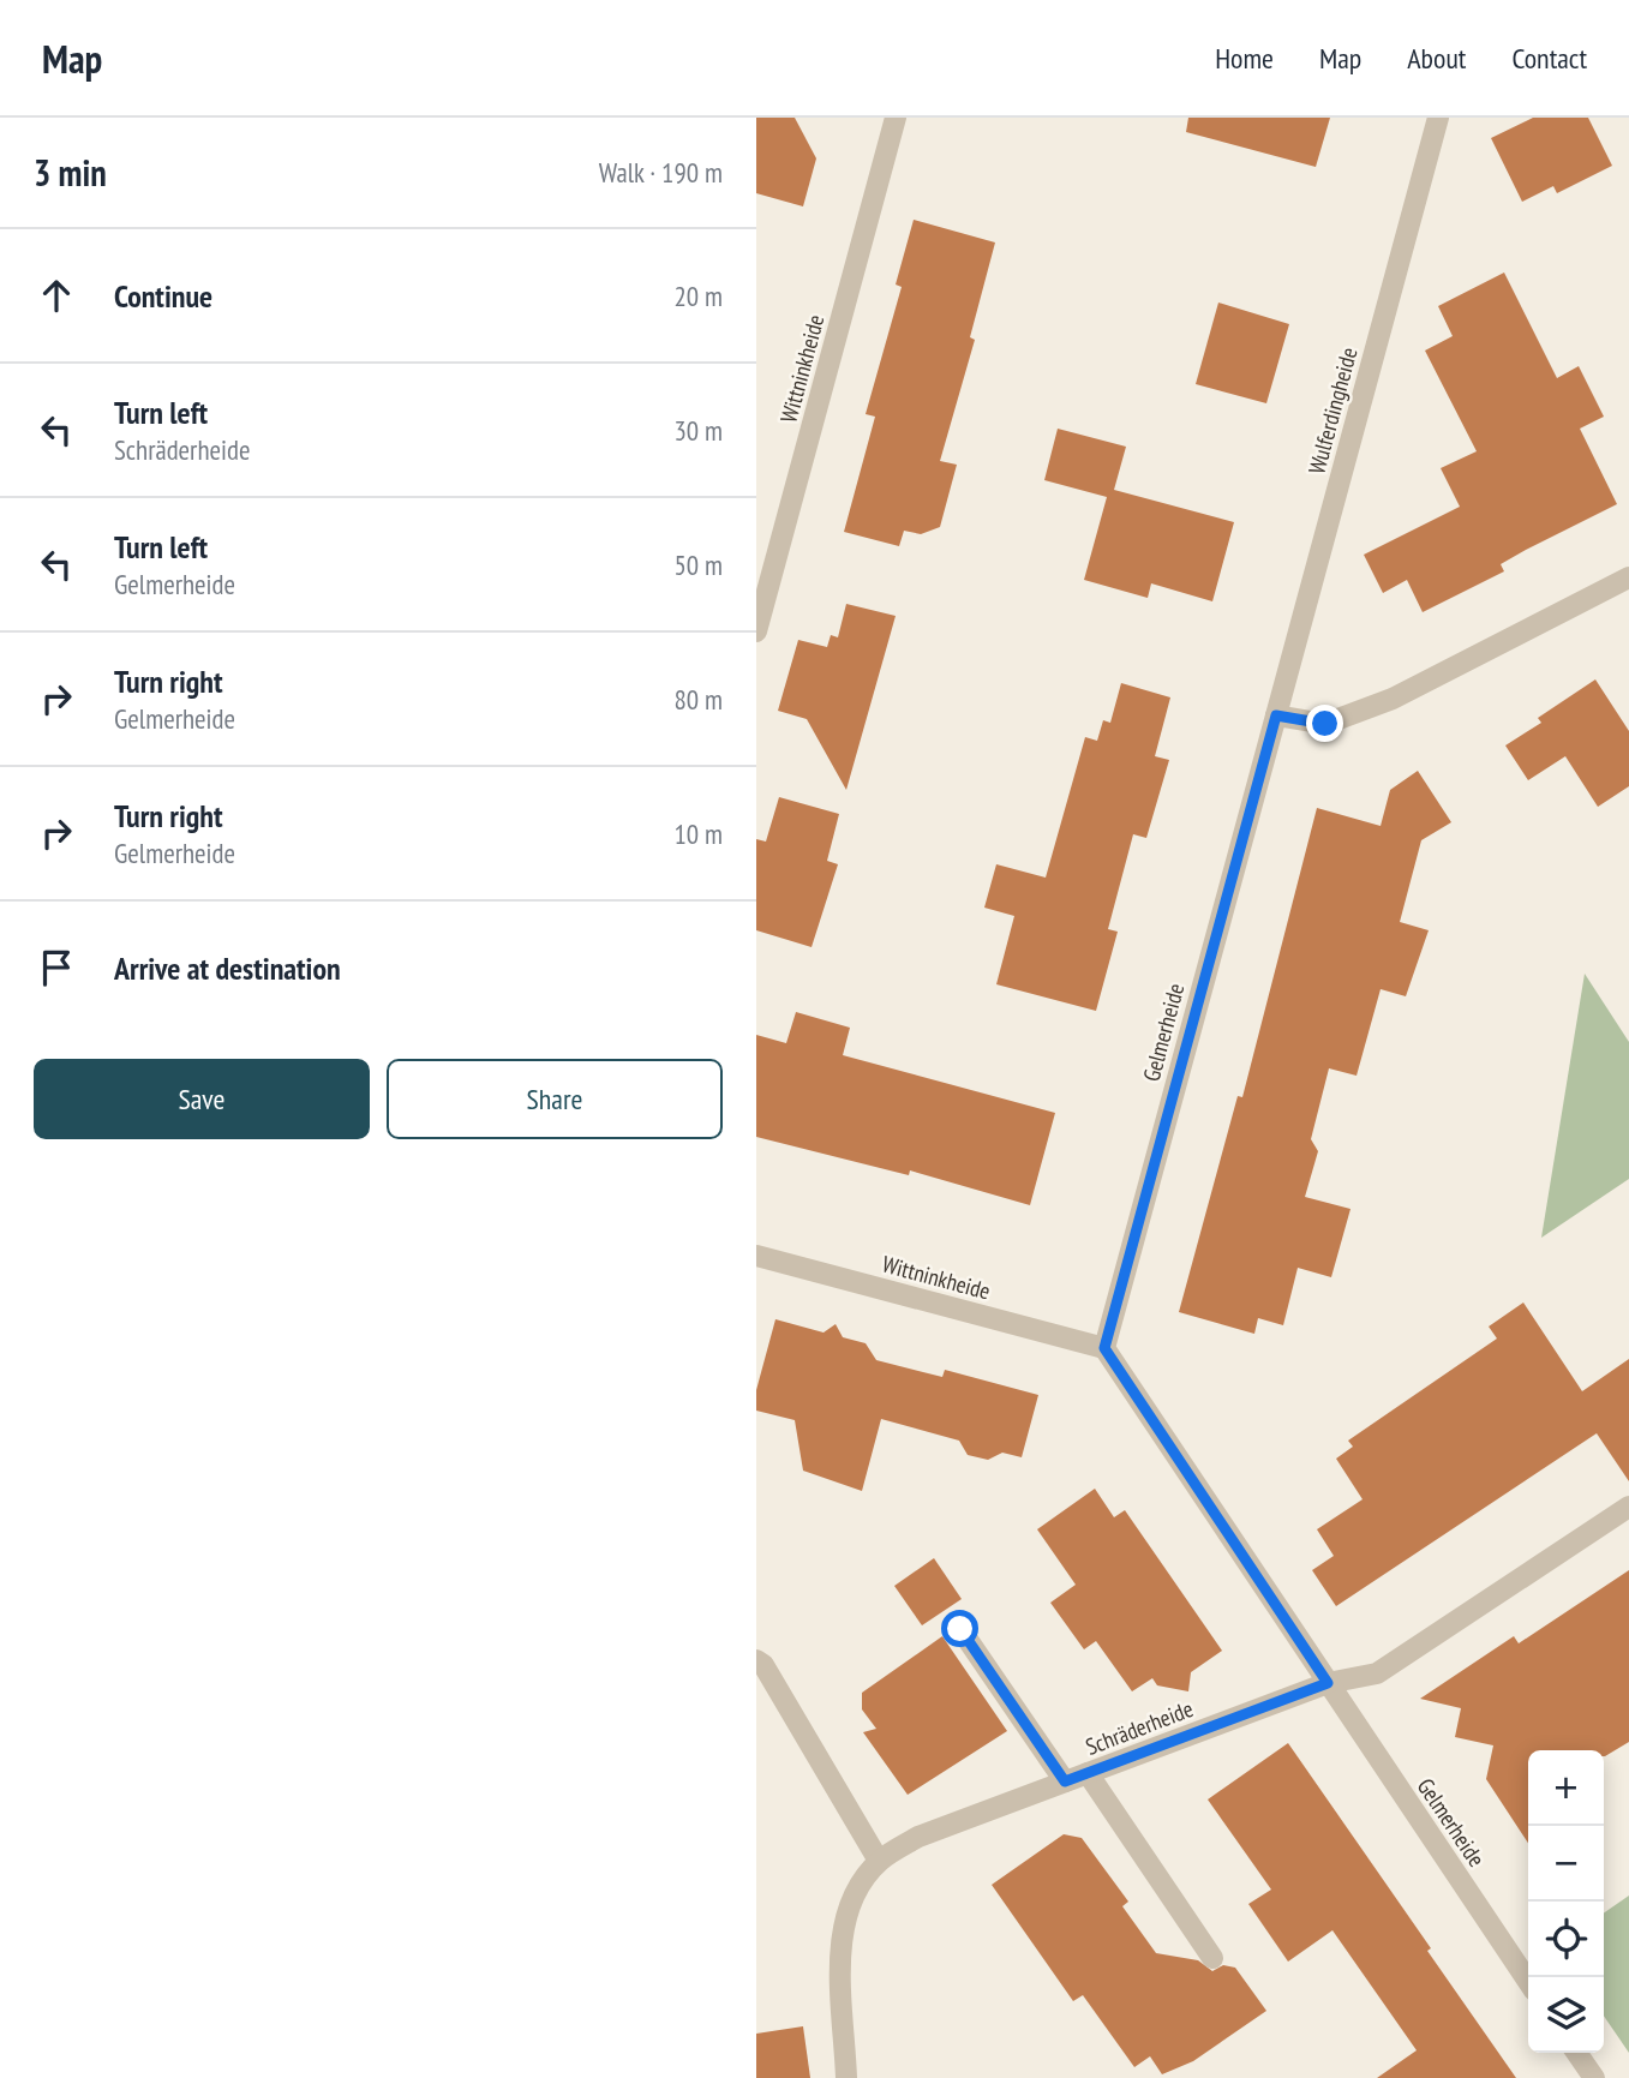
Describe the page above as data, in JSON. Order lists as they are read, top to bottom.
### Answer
{
  "streets": {
    "street": [
      "Wittninkheide",
      "Wulferdingheide",
      "Gelmerheide",
      "Schräderheide"
    ]
  },
  "crossings": [
    ["Wittninkheide", "Gelmerheide"],
    ["Wulferdingheide", "Gelmerheide"],
    ["Gelmerheide", "Schräderheide"]
  ],
  "page": {
    "header": "Map",
    "nav": [
      "Home",
      "Map",
      "About",
      "Contact"
    ],
    "heading": ["3 min", "Walk · 190 m"],
    "list": [
      ["Continue", "20 m"],
      ["Turn left", "Schräderheide", "30 m"],
      ["Turn left", "Gelmerheide", "50 m"],
      ["Turn right", "Gelmerheide", "80 m"],
      ["Turn right", "Gelmerheide", "10 m"],
      "Arrive at destination"
    ],
    "buttons": ["Save", "Share"],
    "map_buttons": ["+", "−"]
  }
}
